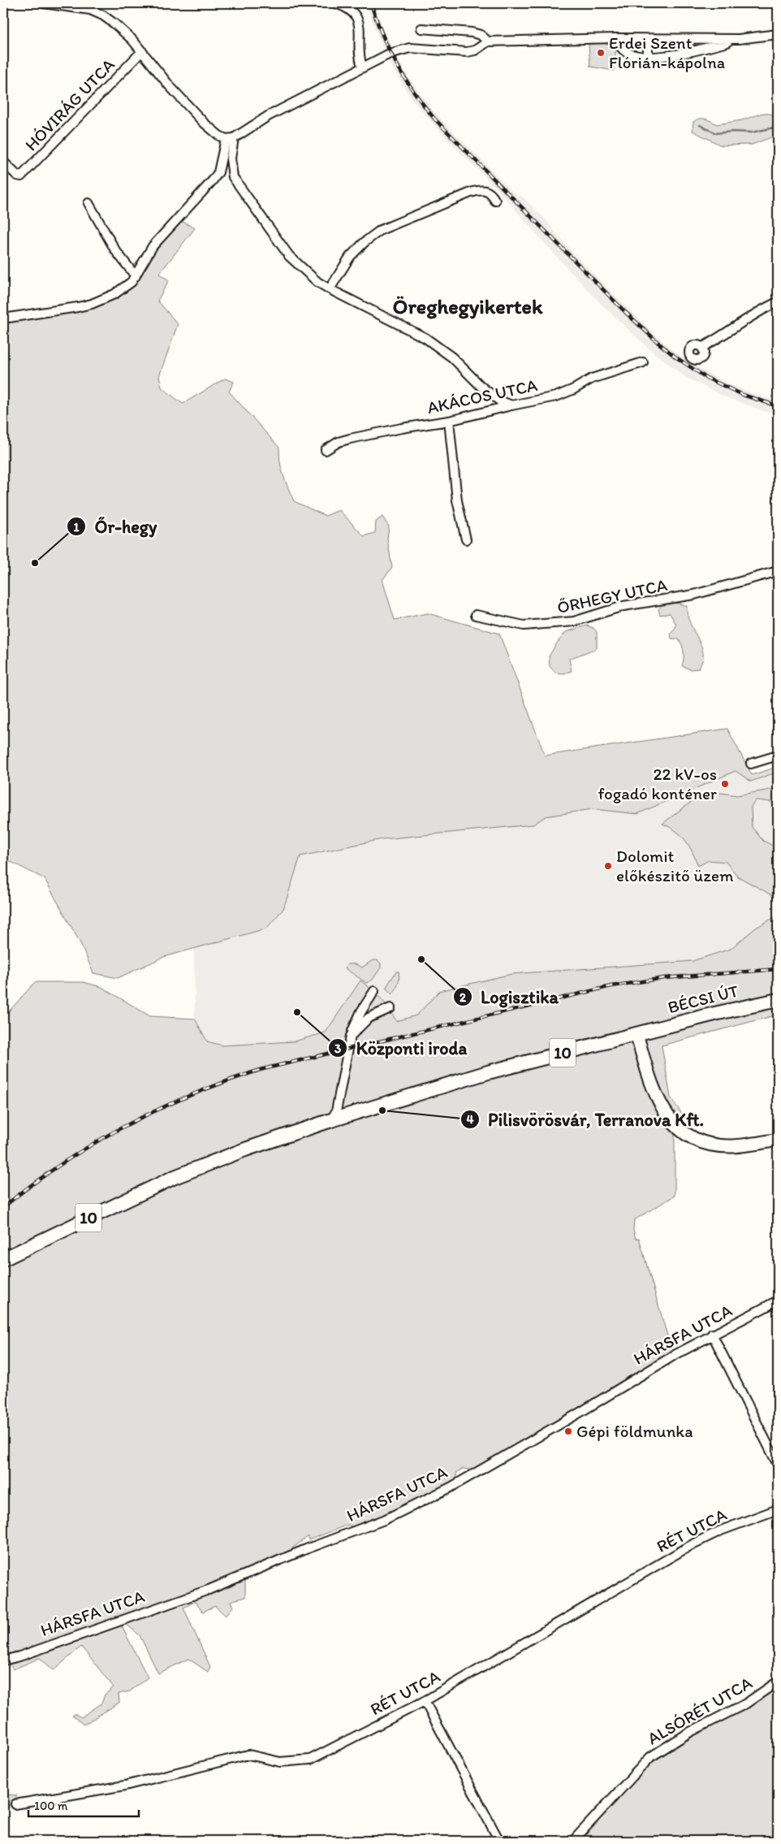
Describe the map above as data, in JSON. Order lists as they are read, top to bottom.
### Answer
{
  "streets": {
    "main road": ["BÉCSI ÚT", "10"],
    "street": [
      "HÓVIRÁG UTCA",
      "AKÁCOS UTCA",
      "ŐRHEGY UTCA",
      "HÁRSFA UTCA",
      "RÉT UTCA",
      "ALSÓRÉT UTCA"
    ]
  },
  "crossings": [
    ["BÉCSI ÚT", "10"]
  ],
  "districts": ["Öreghegyikertek"],
  "places": [
    "Erdei Szent Flórián-kápolna",
    "Őr-hegy",
    "22 kV-os fogadó konténer",
    "Dolomit előkészitő üzem",
    "Logisztika",
    "Központi iroda",
    "Pilisvörösvár, Terranova Kft.",
    "Gépi földmunka"
  ],
  "scale_bar": "100 m"
}
